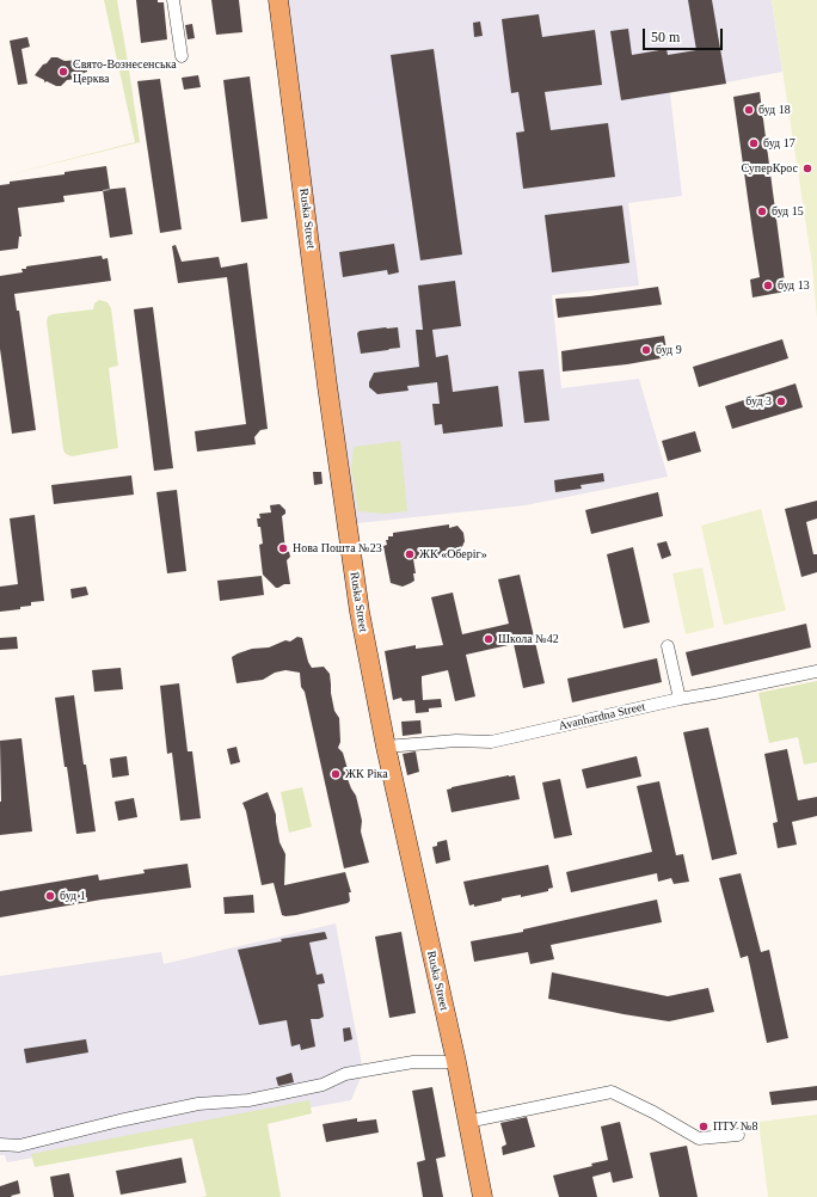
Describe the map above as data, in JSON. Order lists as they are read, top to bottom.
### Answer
{
  "streets": {
    "main road": ["Ruska Street"],
    "street": ["Avanhardna Street"]
  },
  "crossings": [
    ["Ruska Street", "Avanhardna Street"]
  ],
  "places": [
    "Свято-Вознесенська Церква",
    "буд 18",
    "буд 17",
    "СуперКрос",
    "буд 15",
    "буд 13",
    "буд 9",
    "буд 3",
    "Нова Пошта №23",
    "ЖК «Оберіг»",
    "Школа №42",
    "ЖК Ріка",
    "буд 1",
    "ПТУ №8"
  ],
  "scale_bar": "50 m"
}
